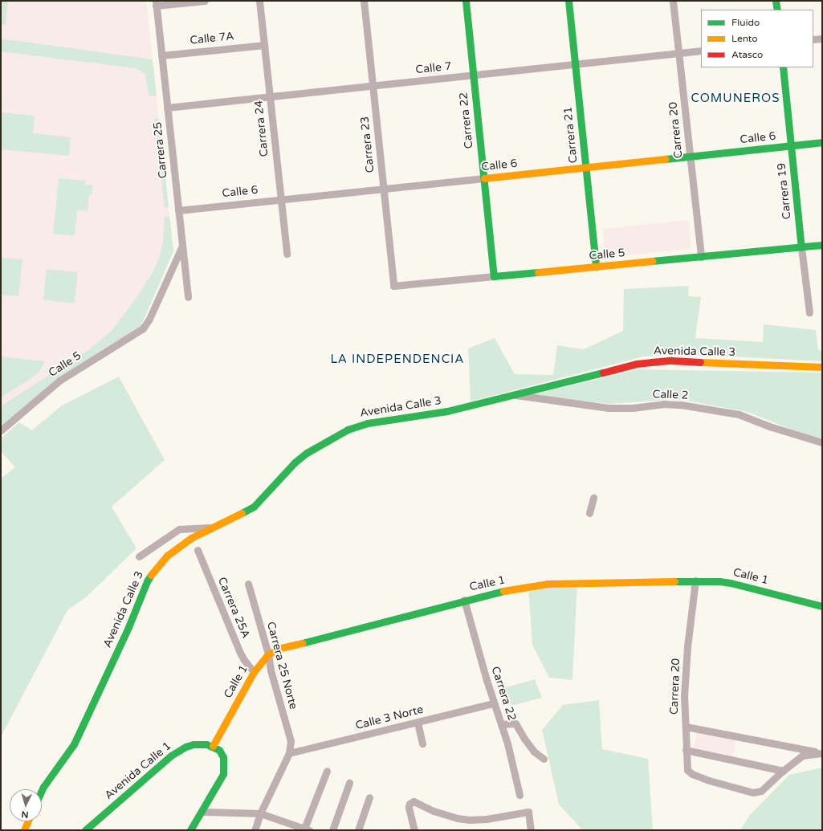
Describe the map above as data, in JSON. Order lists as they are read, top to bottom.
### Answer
{
  "streets": {
    "street": [
      "Calle 7A",
      "Calle 7",
      "Carrera 22",
      "Carrera 24",
      "Carrera 20",
      "Carrera 21",
      "Calle 6",
      "Carrera 23",
      "Carrera 25",
      "Carrera 19",
      "Calle 5",
      "Avenida Calle 3",
      "Calle 2",
      "Calle 1",
      "Carrera 25A",
      "Carrera 25 Norte",
      "Calle 3 Norte",
      "Avenida Calle 1"
    ]
  },
  "crossings": [
    ["Calle 7A", "Carrera 24"],
    ["Calle 7A", "Carrera 25"],
    ["Calle 7", "Carrera 22"],
    ["Calle 7", "Carrera 24"],
    ["Calle 7", "Carrera 20"],
    ["Calle 7", "Carrera 21"],
    ["Calle 7", "Carrera 23"],
    ["Calle 7", "Carrera 25"],
    ["Carrera 22", "Calle 6"],
    ["Carrera 22", "Calle 5"],
    ["Carrera 22", "Calle 1"],
    ["Carrera 22", "Calle 3 Norte"],
    ["Carrera 24", "Calle 6"],
    ["Carrera 20", "Calle 6"],
    ["Carrera 20", "Calle 5"],
    ["Carrera 20", "Calle 1"],
    ["Carrera 21", "Calle 6"],
    ["Carrera 21", "Calle 5"],
    ["Calle 6", "Carrera 23"],
    ["Calle 6", "Carrera 25"],
    ["Calle 6", "Carrera 19"],
    ["Carrera 23", "Calle 5"],
    ["Carrera 25", "Calle 5"],
    ["Carrera 19", "Calle 5"],
    ["Avenida Calle 3", "Calle 2"],
    ["Calle 1", "Carrera 25A"],
    ["Calle 1", "Carrera 25 Norte"],
    ["Calle 1", "Avenida Calle 1"],
    ["Carrera 25 Norte", "Calle 3 Norte"]
  ],
  "districts": ["COMUNEROS", "LA INDEPENDENCIA"],
  "legend": ["Fluido", "Lento", "Atasco"],
  "north": "bottom"
}
